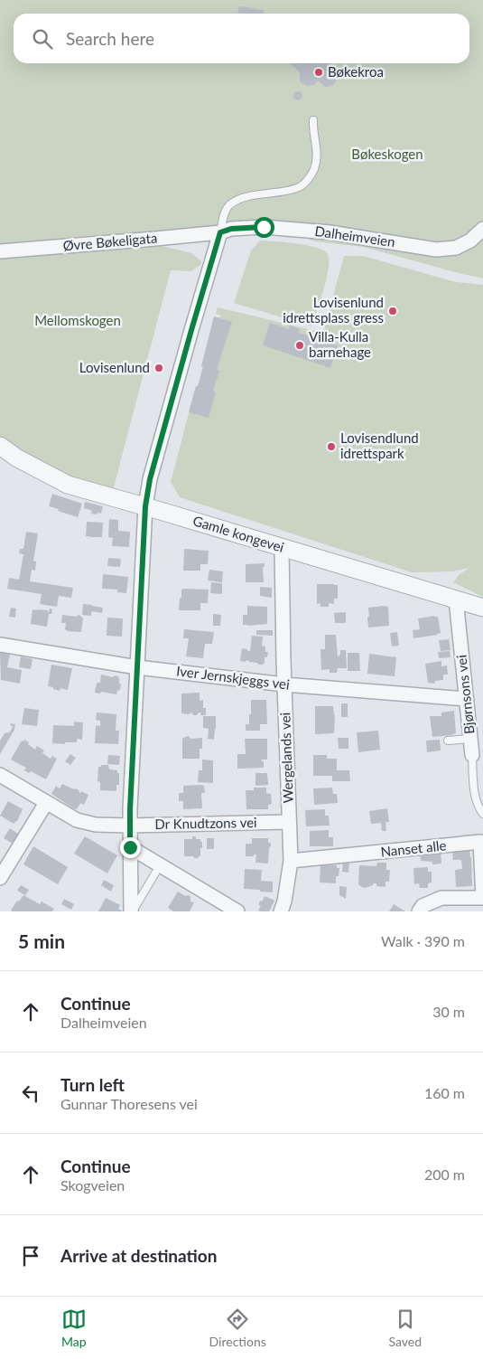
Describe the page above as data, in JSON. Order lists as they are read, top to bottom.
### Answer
{
  "streets": {
    "street": [
      "Dalheimveien",
      "Øvre Bøkeligata",
      "Gamle kongevei",
      "Iver Jernskjeggs vei",
      "Bjørnsons vei",
      "Wergelands vei",
      "Dr Knudtzons vei",
      "Nanset alle"
    ]
  },
  "crossings": [
    ["Dalheimveien", "Øvre Bøkeligata"],
    ["Gamle kongevei", "Bjørnsons vei"],
    ["Gamle kongevei", "Wergelands vei"],
    ["Iver Jernskjeggs vei", "Bjørnsons vei"],
    ["Iver Jernskjeggs vei", "Wergelands vei"],
    ["Wergelands vei", "Dr Knudtzons vei"],
    ["Wergelands vei", "Nanset alle"]
  ],
  "parks": ["Bøkeskogen", "Mellomskogen"],
  "places": [
    "Bøkekroa",
    "Lovisenlund idrettsplass gress",
    "Villa-Kulla barnehage",
    "Lovisenlund",
    "Lovisendlund idrettspark"
  ],
  "page": {
    "search": "Search here",
    "heading": ["5 min", "Walk · 390 m"],
    "list": [
      ["Continue", "Dalheimveien", "30 m"],
      ["Turn left", "Gunnar Thoresens vei", "160 m"],
      ["Continue", "Skogveien", "200 m"],
      "Arrive at destination"
    ],
    "nav": ["Map", "Directions", "Saved"]
  }
}
